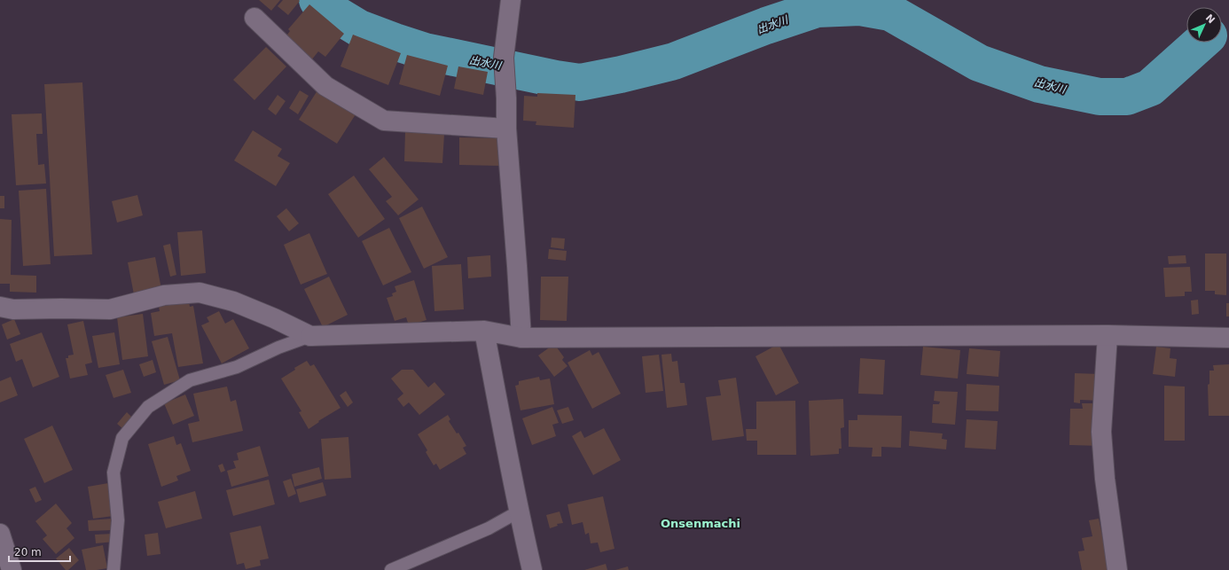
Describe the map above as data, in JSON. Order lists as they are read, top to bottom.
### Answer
{
  "districts": ["Onsenmachi"],
  "water": ["出水川"],
  "scale_bar": "20 m",
  "north": "top right"
}
